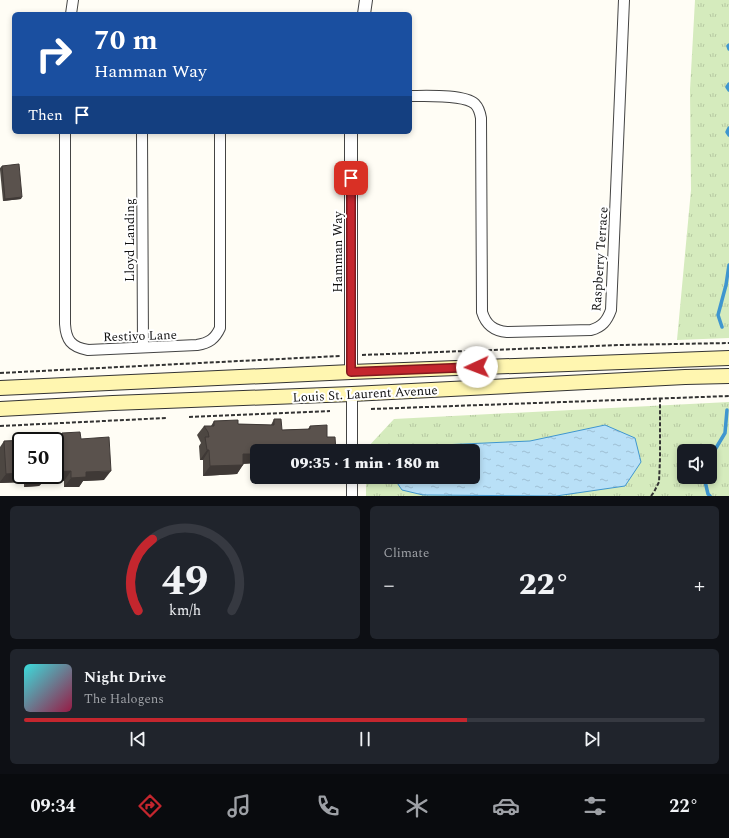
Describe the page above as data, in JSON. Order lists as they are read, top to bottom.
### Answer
{
  "streets": {
    "main road": ["Louis St. Laurent Avenue"],
    "street": [
      "Lloyd Landing",
      "Hamman Way",
      "Raspberry Terrace",
      "Restivo Lane"
    ]
  },
  "crossings": [
    ["Lloyd Landing", "Restivo Lane"],
    ["Hamman Way", "Louis St. Laurent Avenue"]
  ],
  "page": {
    "turn": ["70 m", "Hamman Way"],
    "then": "Then",
    "limit": "50",
    "trip": "09:35 · 1 min · 180 m",
    "tile": "Climate",
    "heat": ["−", "22°", "+"],
    "song": ["Night Drive", "The Halogens"],
    "tabs": ["09:34", "22°"],
    "gauge": ["49", "km/h"]
  }
}
